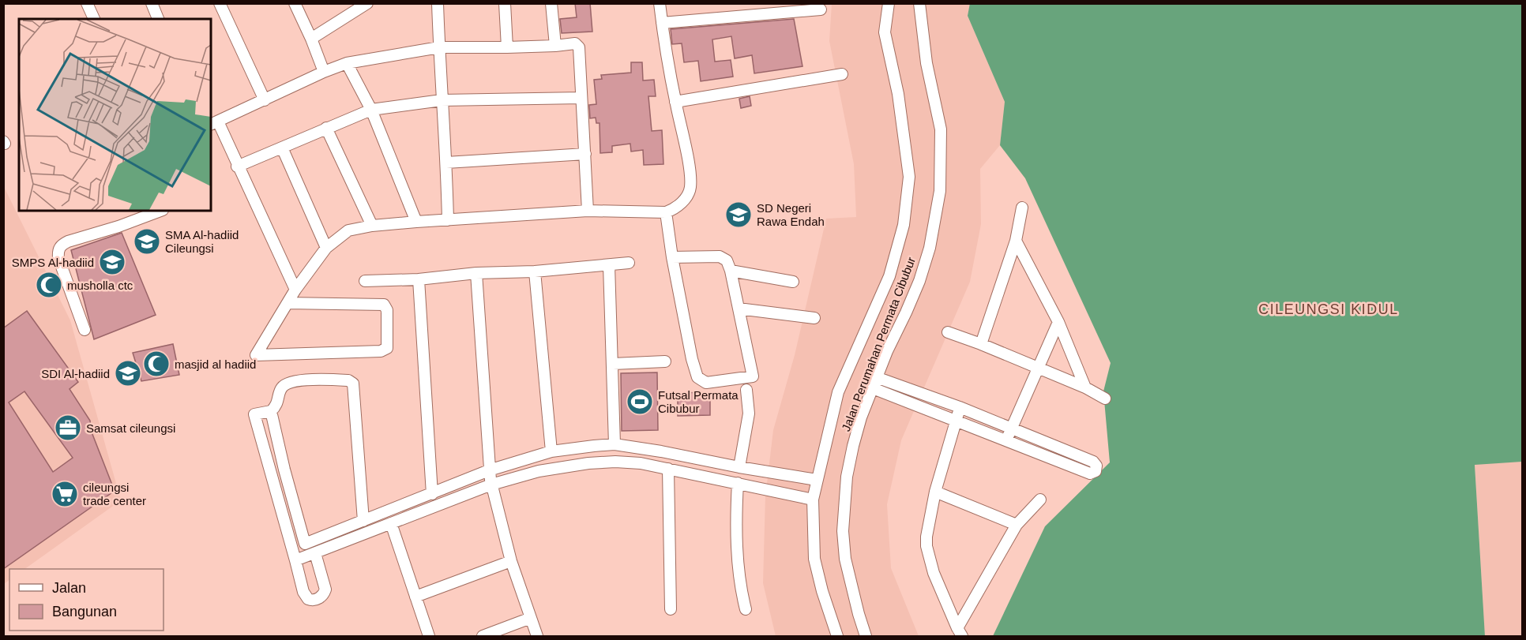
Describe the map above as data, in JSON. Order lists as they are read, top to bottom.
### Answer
{
  "streets": {
    "street": ["Jalan Perumahan Permata Cibubur"]
  },
  "districts": ["CILEUNGSI KIDUL"],
  "places": {
    "school or university": [
      "SD Negeri Rawa Endah",
      "SMA Al-hadiid Cileungsi",
      "SMPS Al-hadiid",
      "SDI Al-hadiid"
    ],
    "mosque": ["musholla ctc", "masjid al hadiid"],
    "sports": ["Futsal Permata Cibubur"],
    "office": ["Samsat cileungsi"],
    "supermarket": ["cileungsi trade center"]
  },
  "legend": ["Jalan", "Bangunan"]
}
